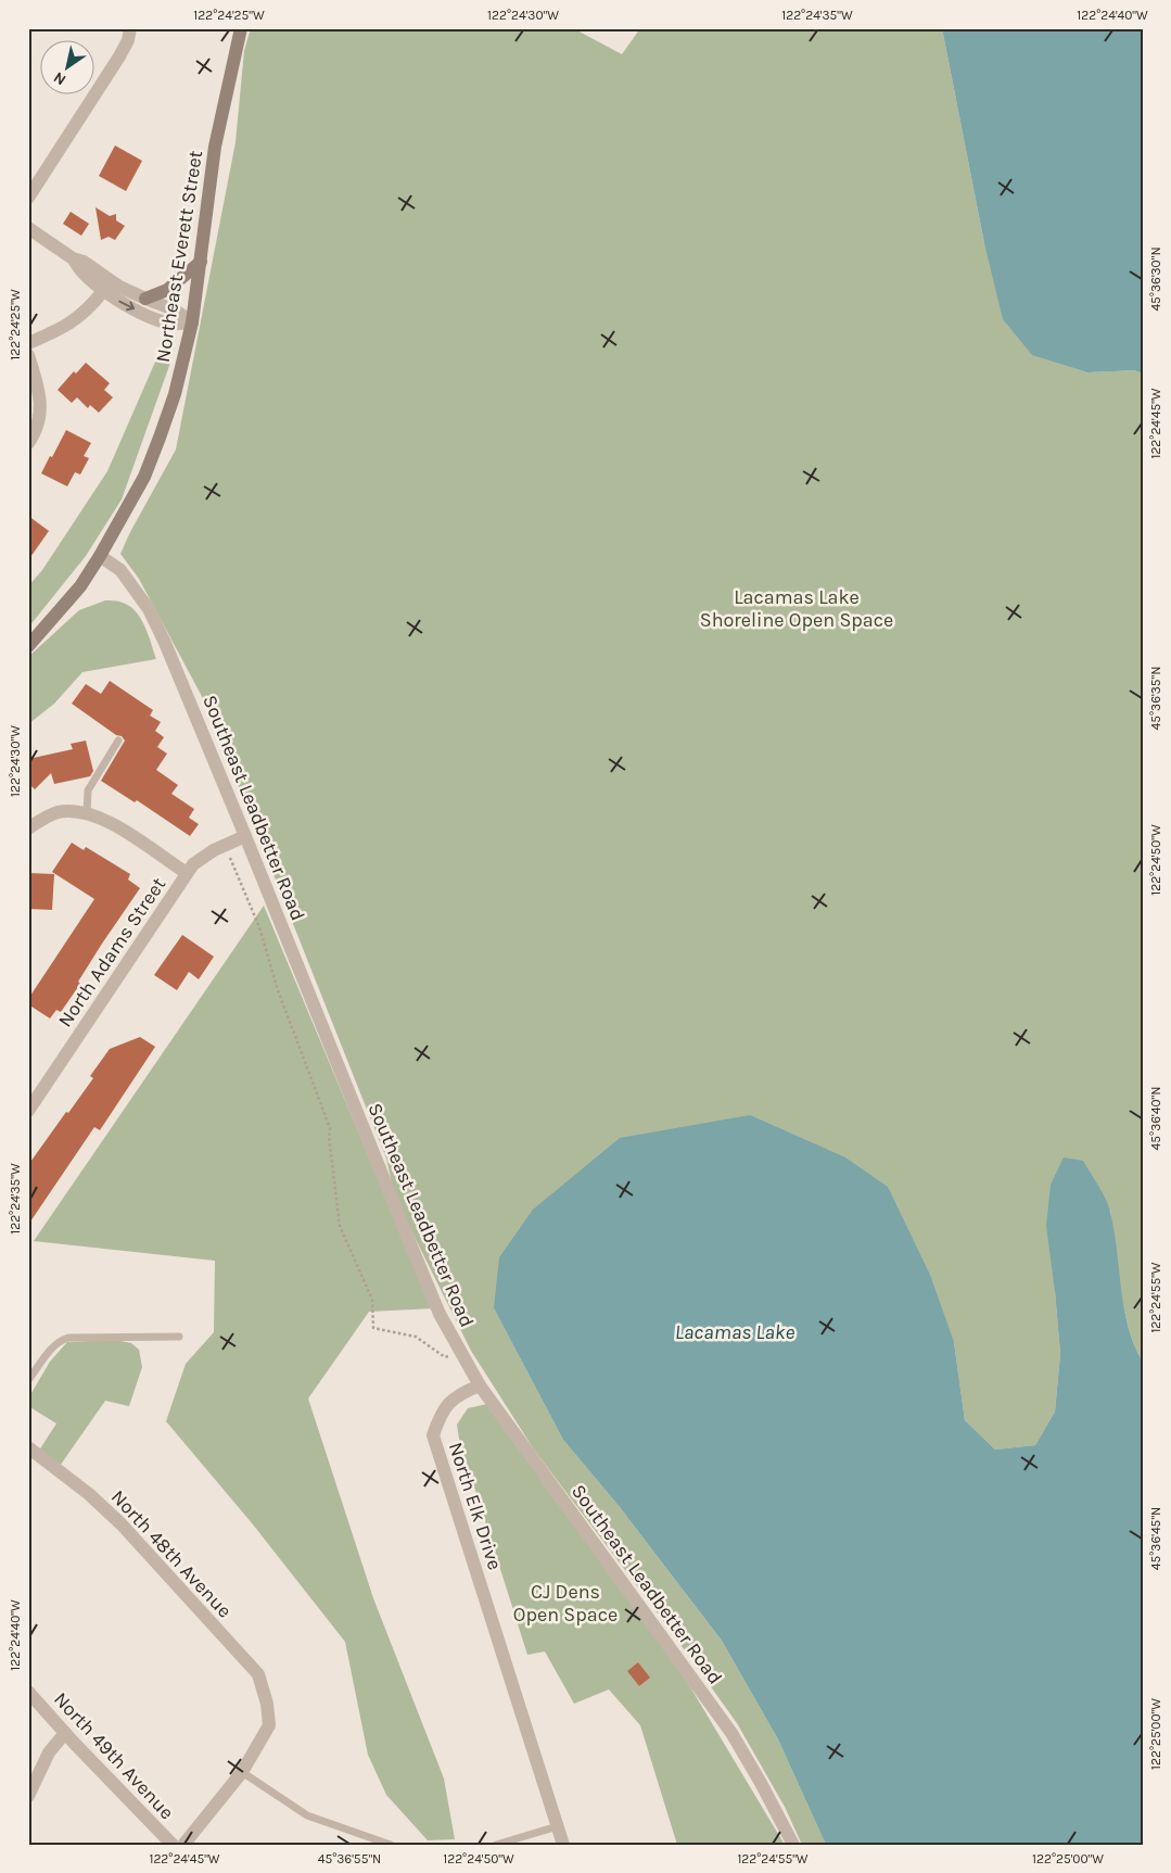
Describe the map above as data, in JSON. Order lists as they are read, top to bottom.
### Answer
{
  "streets": {
    "main road": ["Northeast Everett Street"],
    "street": [
      "Southeast Leadbetter Road",
      "North Adams Street",
      "North Elk Drive",
      "North 48th Avenue",
      "North 49th Avenue"
    ]
  },
  "crossings": [
    ["Northeast Everett Street", "Southeast Leadbetter Road"],
    ["Southeast Leadbetter Road", "North Adams Street"],
    ["Southeast Leadbetter Road", "North Elk Drive"]
  ],
  "water": ["Lacamas Lake"],
  "parks": ["Lacamas Lake Shoreline Open Space", "CJ Dens Open Space"],
  "north": "bottom left",
  "coordinates": [
    "122°24'25\"W",
    "122°24'30\"W",
    "122°24'35\"W",
    "122°24'40\"W",
    "45°36'30\"N",
    "122°24'45\"W",
    "45°36'35\"N",
    "122°24'50\"W",
    "45°36'40\"N",
    "122°24'55\"W",
    "45°36'45\"N",
    "122°25'00\"W",
    "45°36'55\"N"
  ]
}
